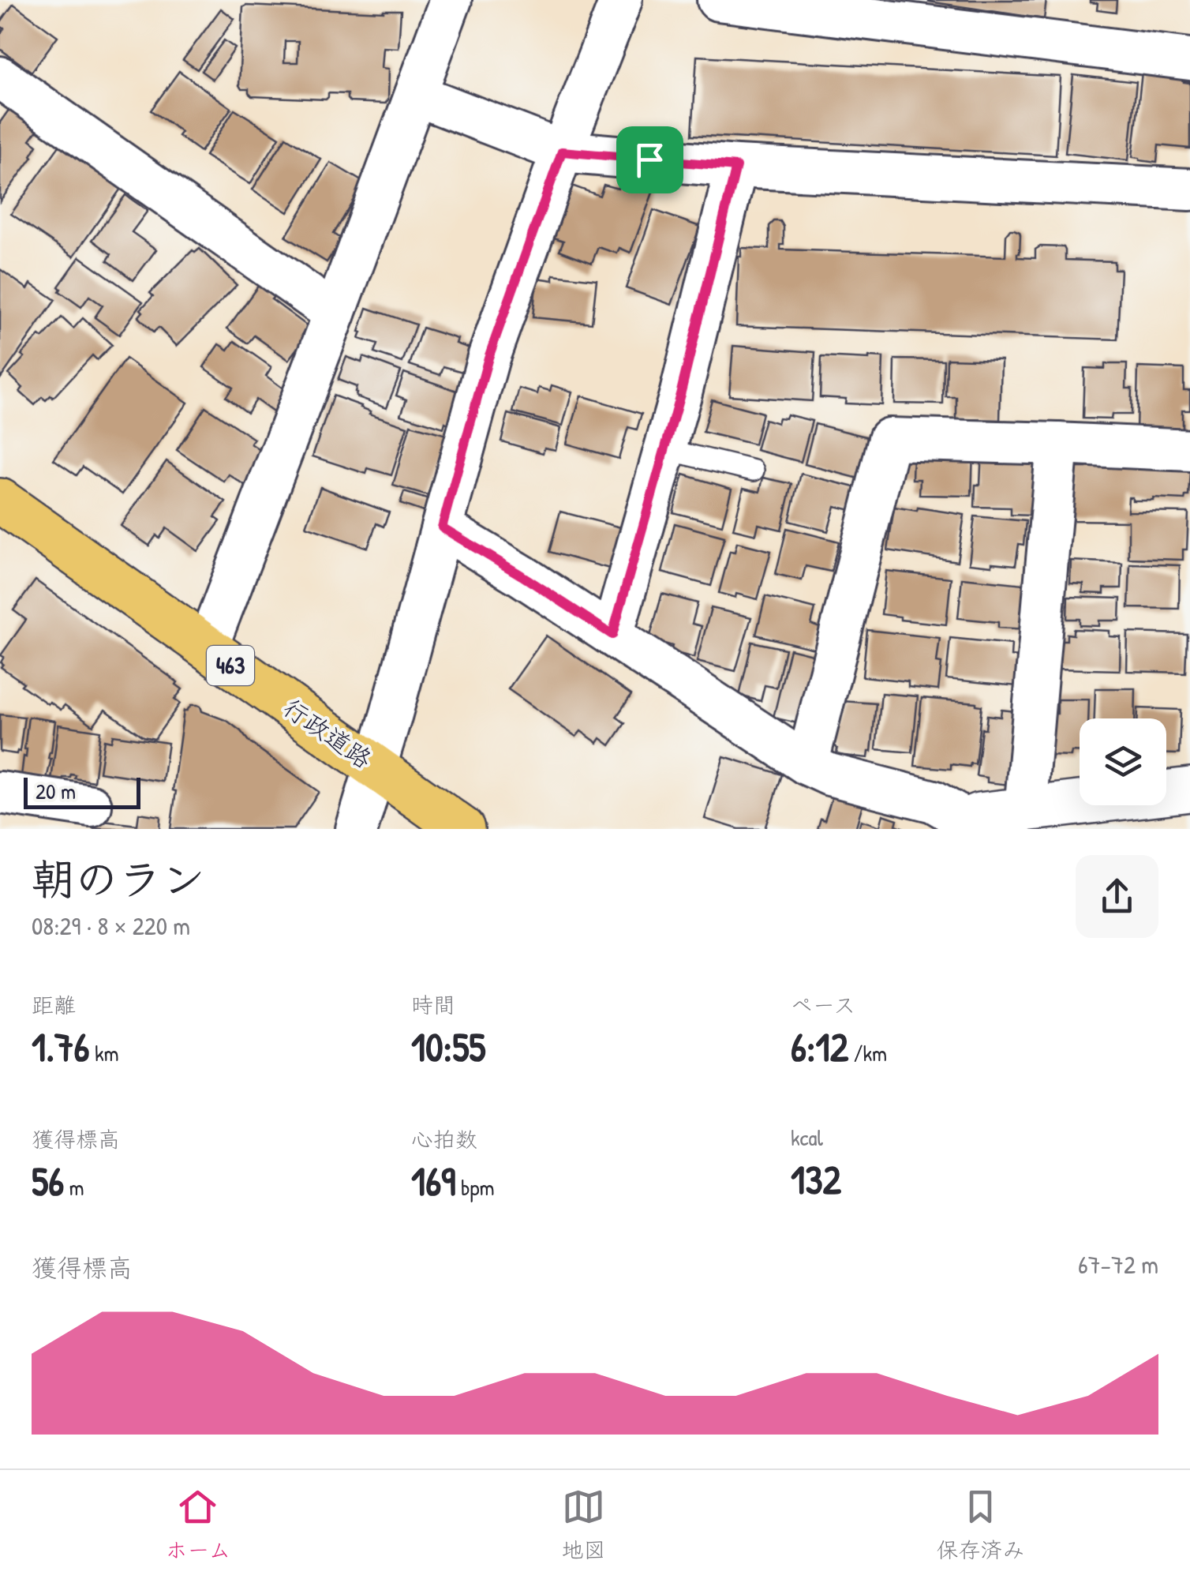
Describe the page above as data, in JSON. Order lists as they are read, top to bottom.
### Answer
{
  "streets": {
    "highway": ["463", "行政道路"]
  },
  "scale_bar": "20 m",
  "page": {
    "scale": "20 m",
    "heading": ["朝のラン", "08:29 · 8 × 220 m"],
    "stats": [
      ["距離", "1.76 km"],
      ["時間", "10:55"],
      ["ペース", "6:12 /km"],
      ["獲得標高", "56 m"],
      ["心拍数", "169 bpm"],
      ["kcal", "132"]
    ],
    "chart": ["獲得標高", "67–72 m"],
    "tabs": ["ホーム", "地図", "保存済み"]
  }
}
